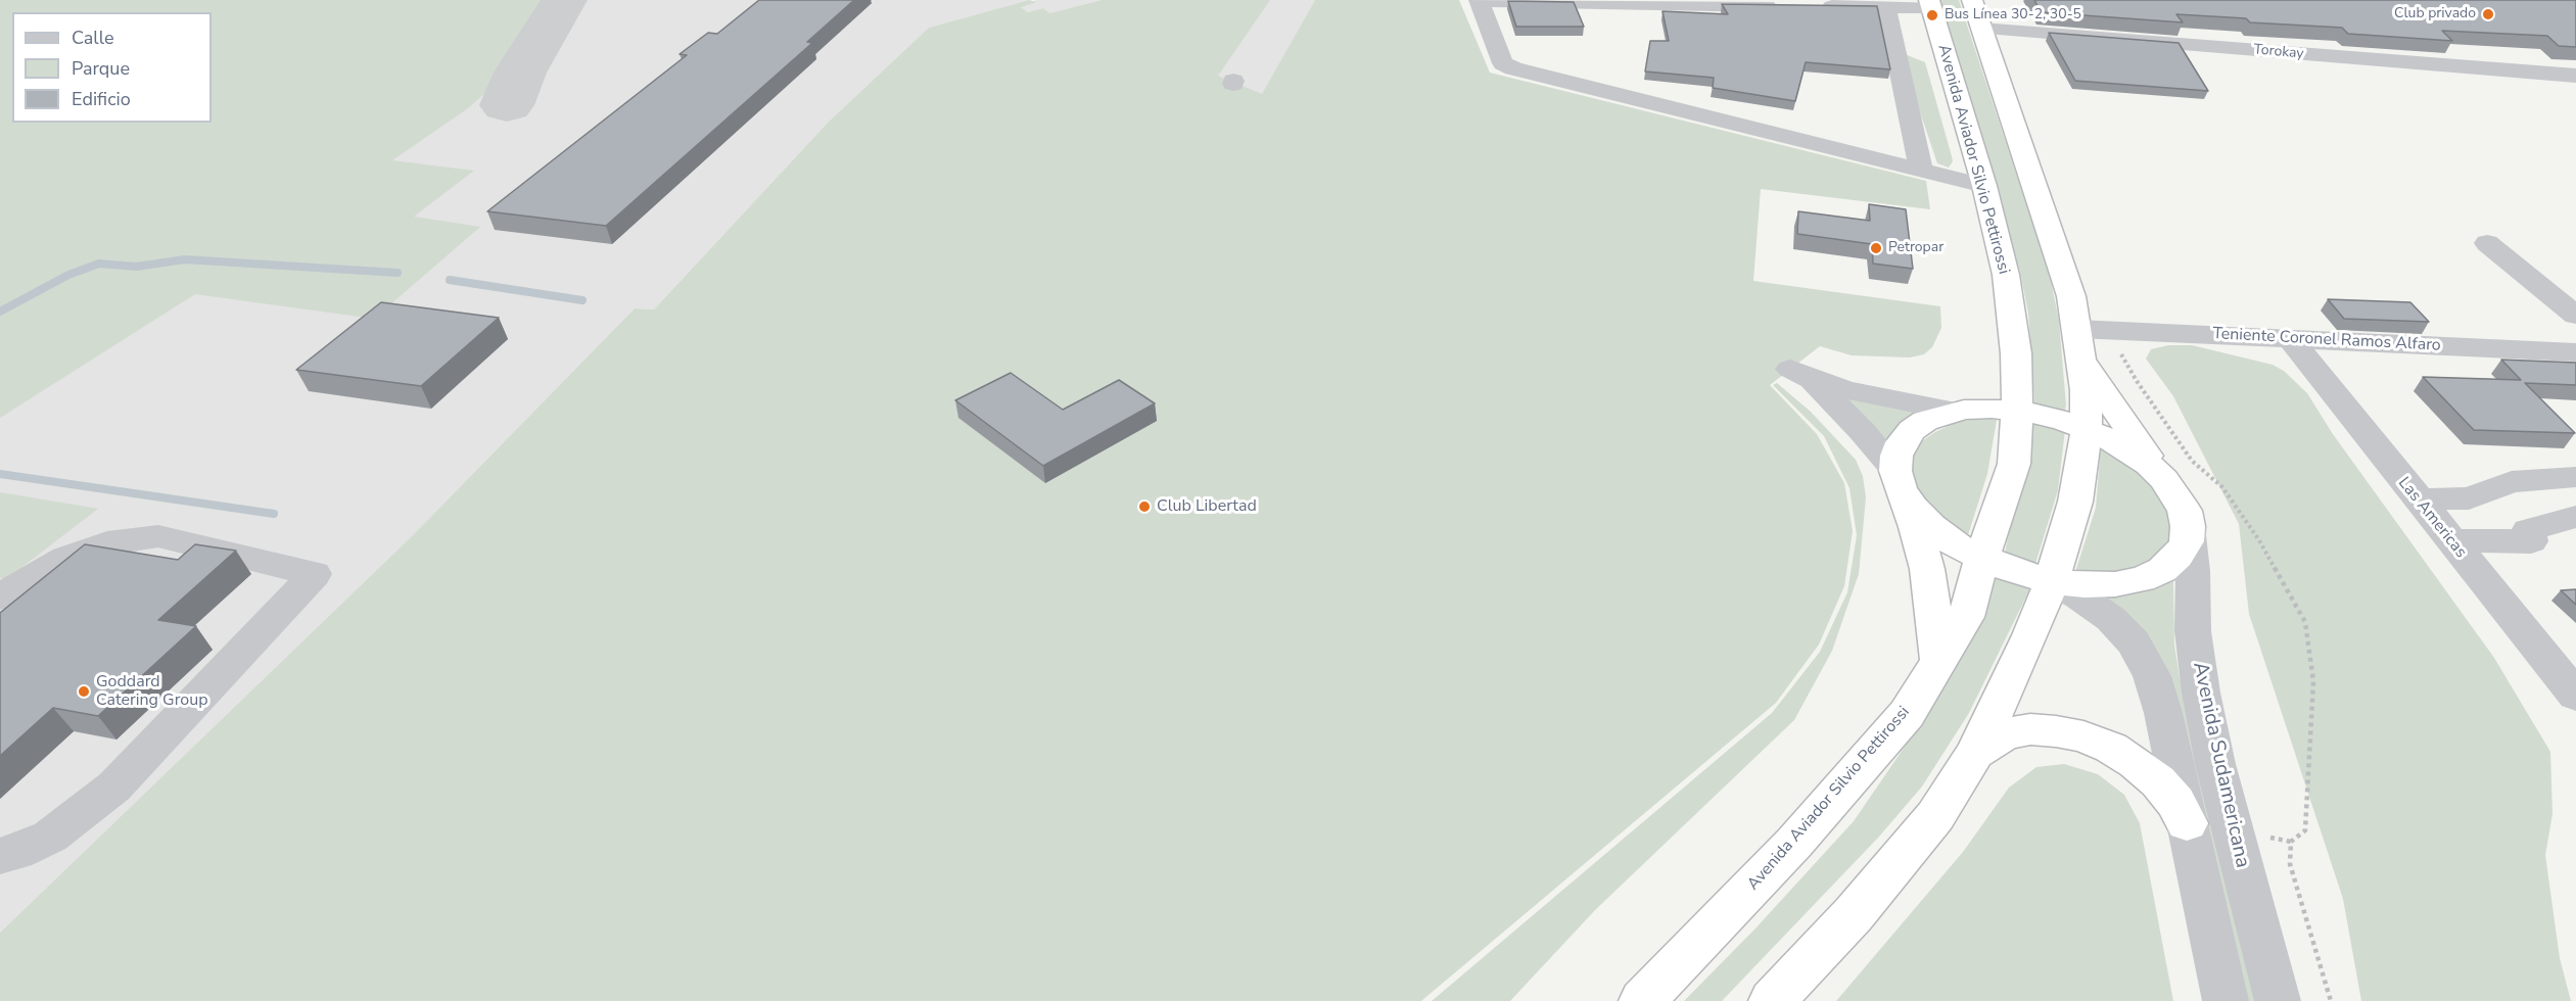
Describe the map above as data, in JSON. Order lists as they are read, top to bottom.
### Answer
{
  "streets": {
    "highway": ["Avenida Aviador Silvio Pettirossi"],
    "street": [
      "Torokay",
      "Teniente Coronel Ramos Alfaro",
      "Las Americas",
      "Avenida Sudamericana"
    ]
  },
  "crossings": [
    ["Teniente Coronel Ramos Alfaro", "Las Americas"]
  ],
  "places": [
    "Club privado",
    "Bus Línea 30-2, 30-5",
    "Petropar",
    "Club Libertad",
    "Goddard Catering Group"
  ],
  "legend": ["Calle", "Parque", "Edificio"]
}
